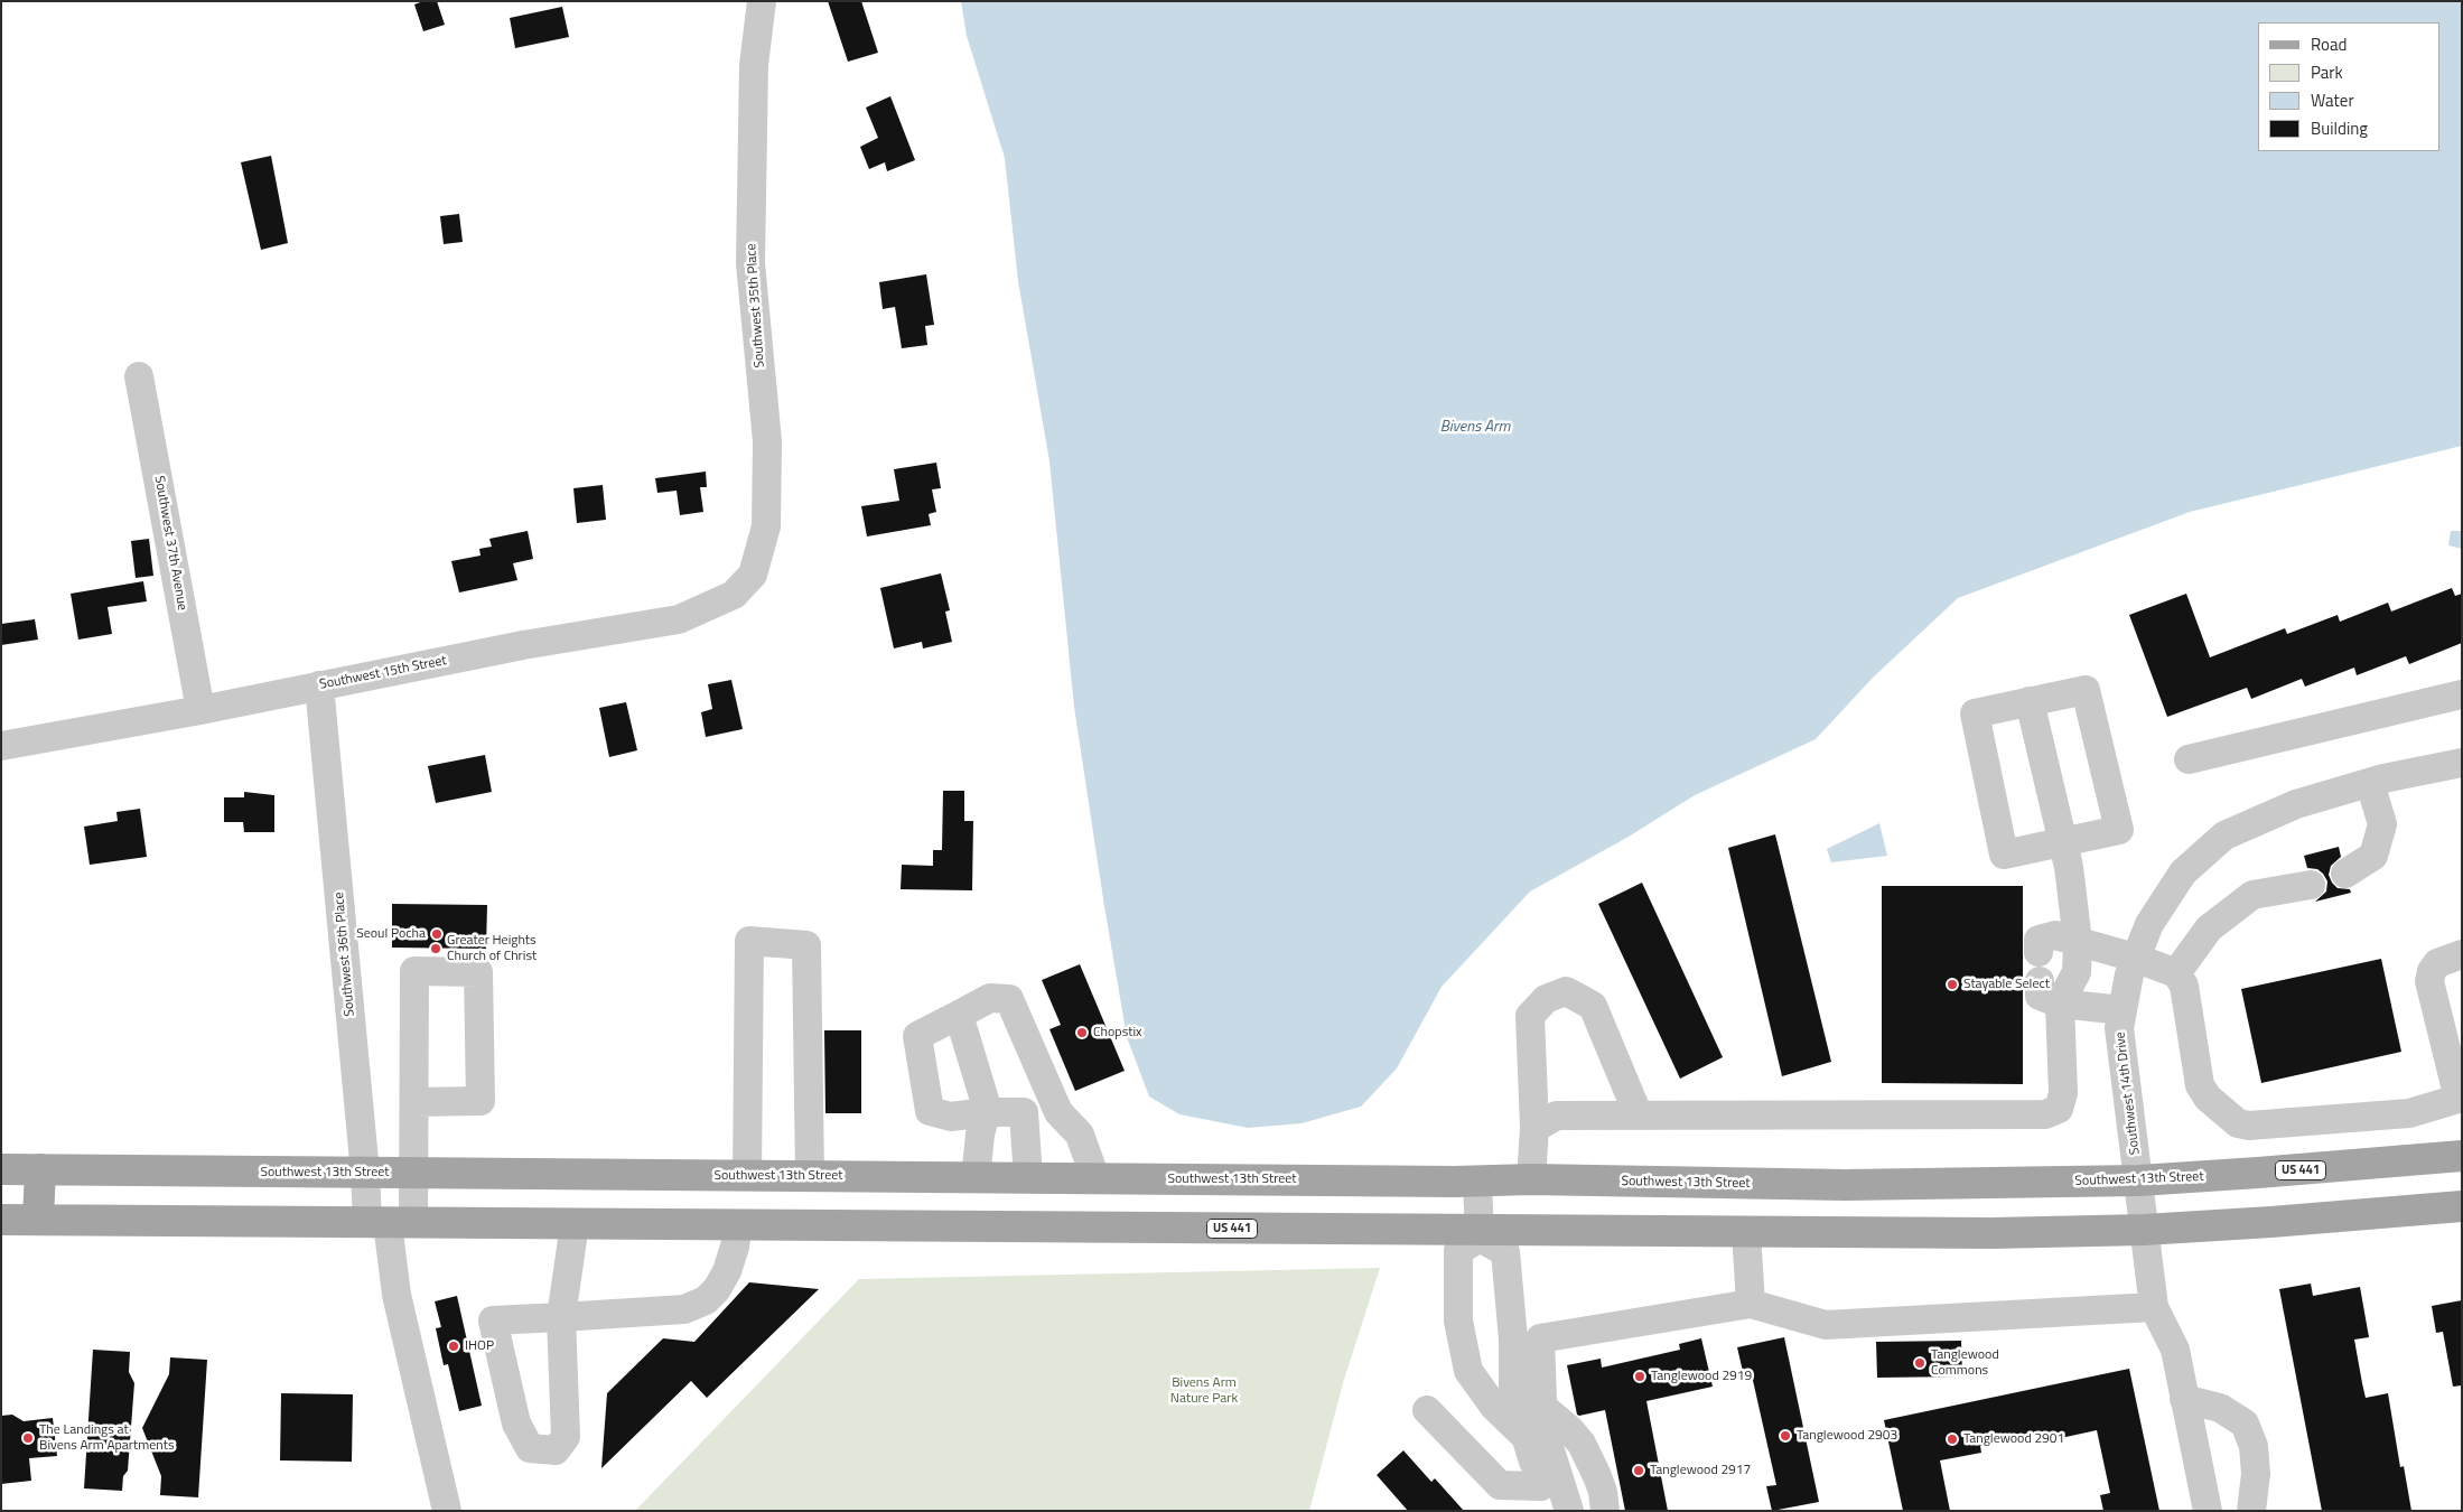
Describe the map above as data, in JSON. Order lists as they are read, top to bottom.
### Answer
{
  "streets": {
    "main road": ["US 441", "Southwest 13th Street"],
    "street": [
      "Southwest 35th Place",
      "Southwest 37th Avenue",
      "Southwest 15th Street",
      "Southwest 36th Place",
      "Southwest 14th Drive"
    ]
  },
  "crossings": [
    ["Southwest 35th Place", "Southwest 15th Street"],
    ["Southwest 37th Avenue", "Southwest 15th Street"],
    ["Southwest 15th Street", "Southwest 36th Place"],
    ["Southwest 36th Place", "US 441"],
    ["Southwest 36th Place", "Southwest 13th Street"],
    ["Southwest 14th Drive", "US 441"],
    ["Southwest 14th Drive", "Southwest 13th Street"]
  ],
  "water": ["Bivens Arm"],
  "parks": ["Bivens Arm Nature Park"],
  "places": [
    "Seoul Pocha",
    "Greater Heights Church of Christ",
    "Stayable Select",
    "Chopstix",
    "IHOP",
    "Tanglewood Commons",
    "Tanglewood 2919",
    "Tanglewood 2903",
    "The Landings at Bivens Arm Apartments",
    "Tanglewood 2901",
    "Tanglewood 2917"
  ],
  "legend": [
    "Road",
    "Park",
    "Water",
    "Building"
  ]
}
